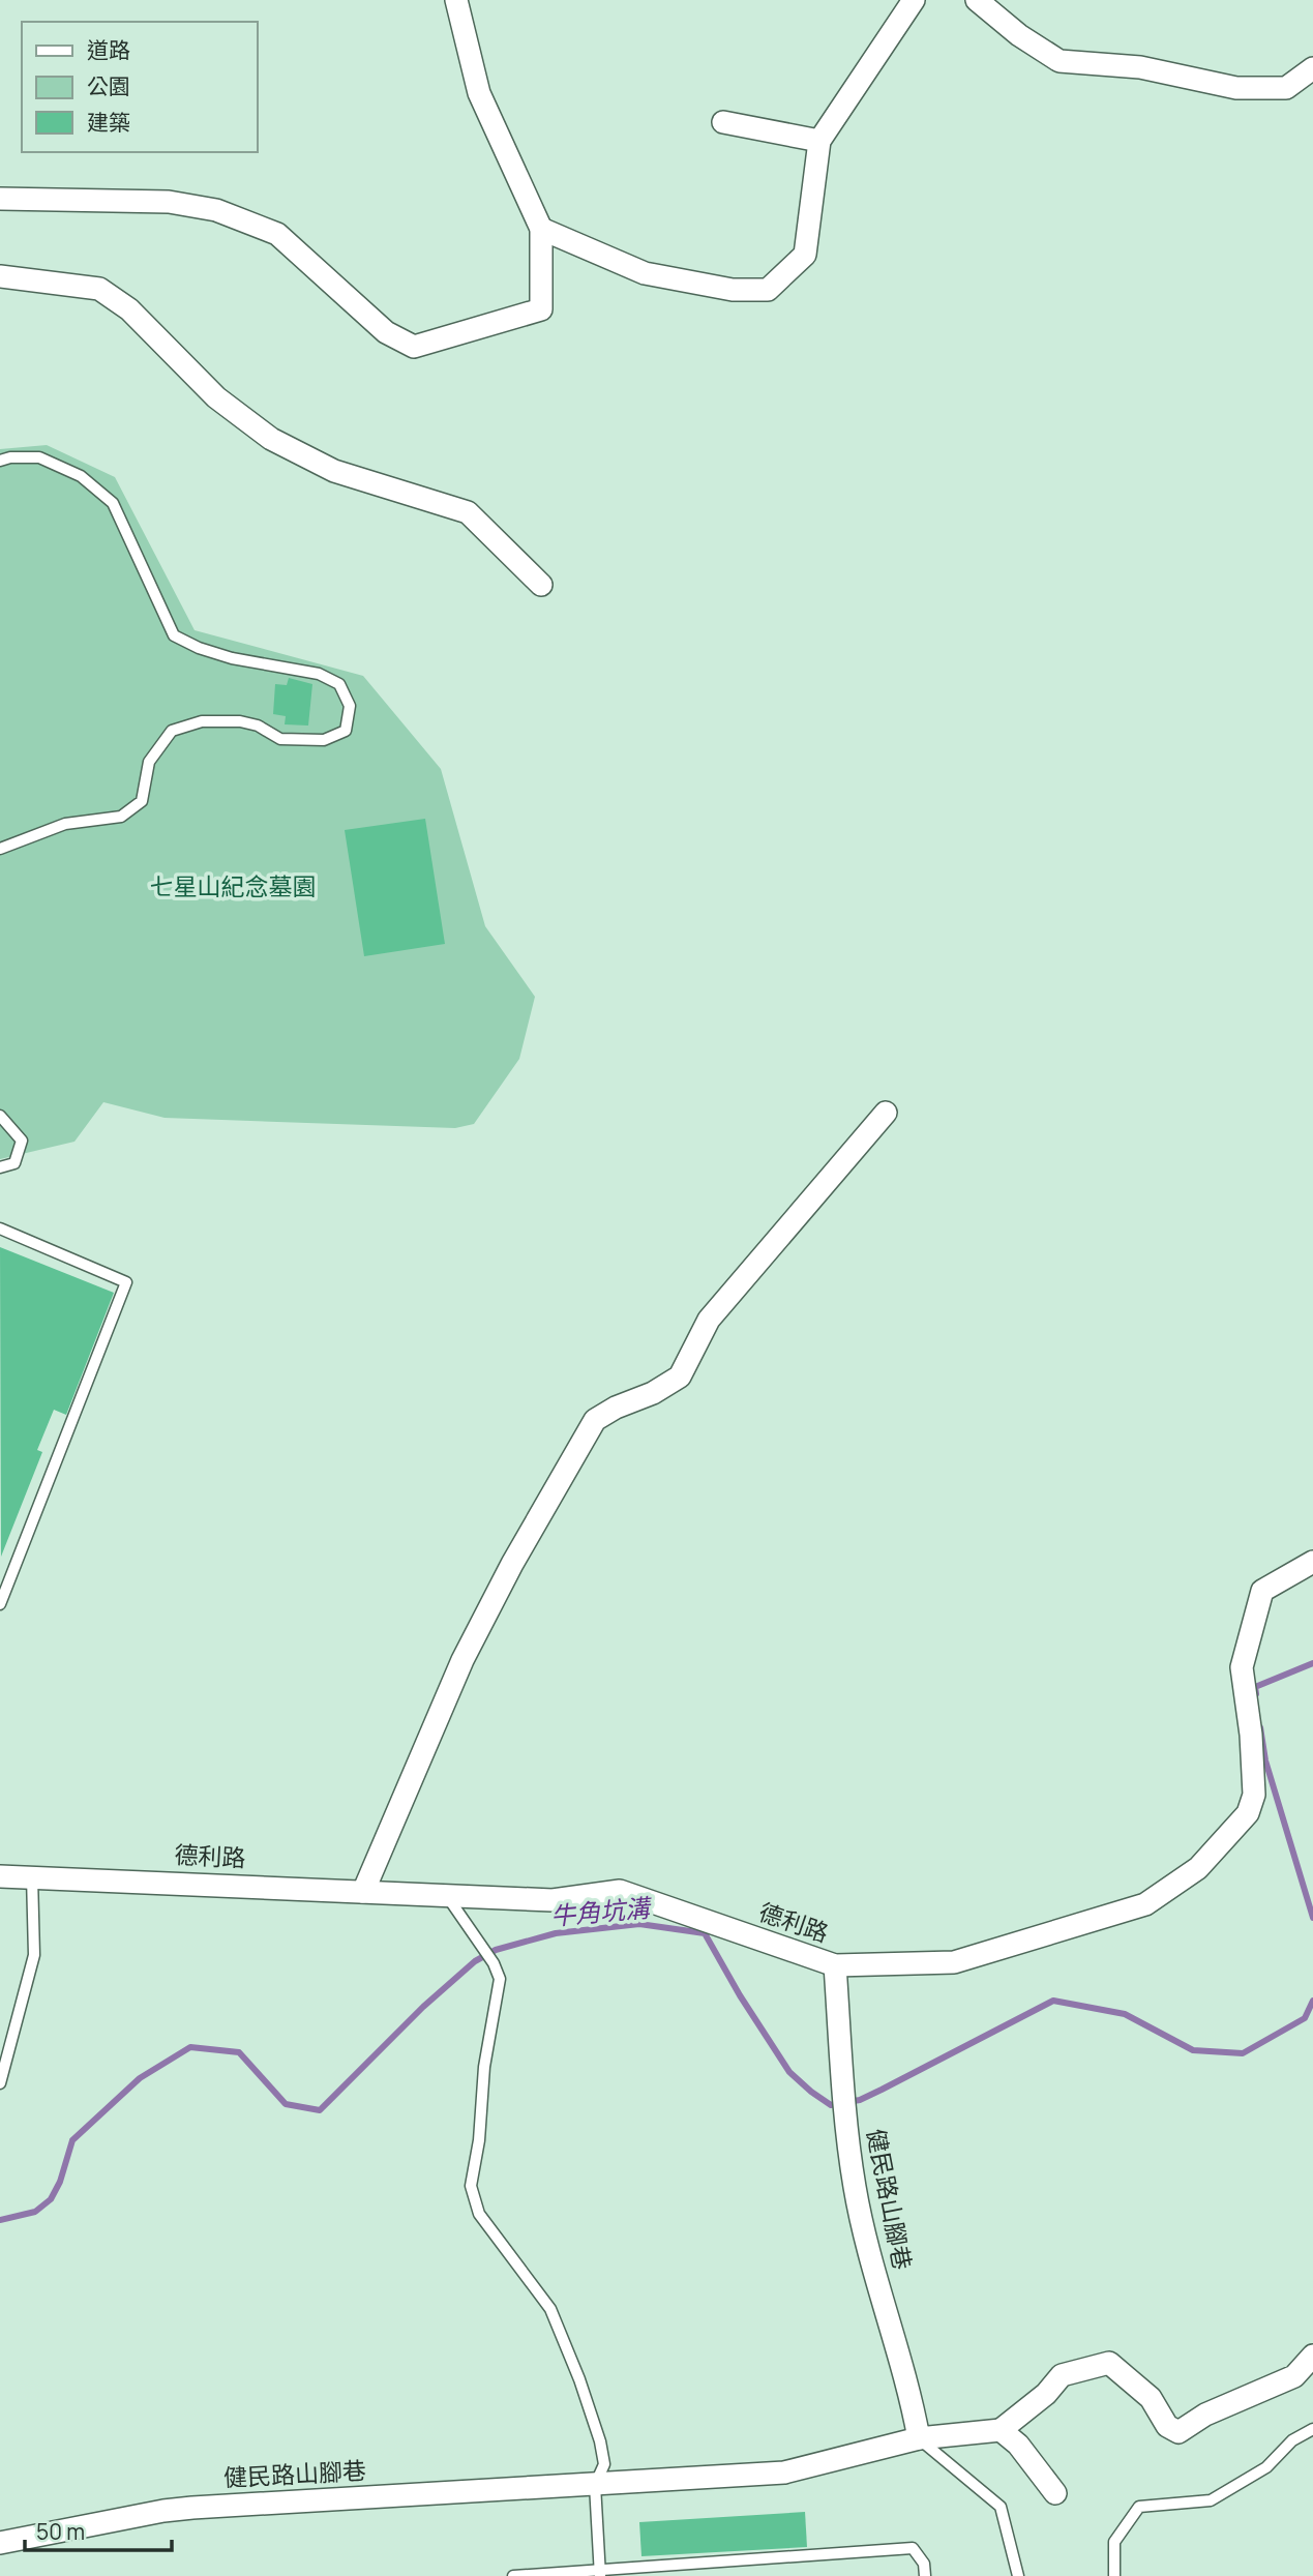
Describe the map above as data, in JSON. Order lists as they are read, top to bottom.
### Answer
{
  "streets": {
    "street": ["德利路", "健民路山腳巷"]
  },
  "crossings": [
    ["德利路", "健民路山腳巷"]
  ],
  "water": ["牛角坑溝"],
  "parks": ["七星山紀念墓園"],
  "legend": ["道路", "公園", "建築"],
  "scale_bar": "50 m"
}
